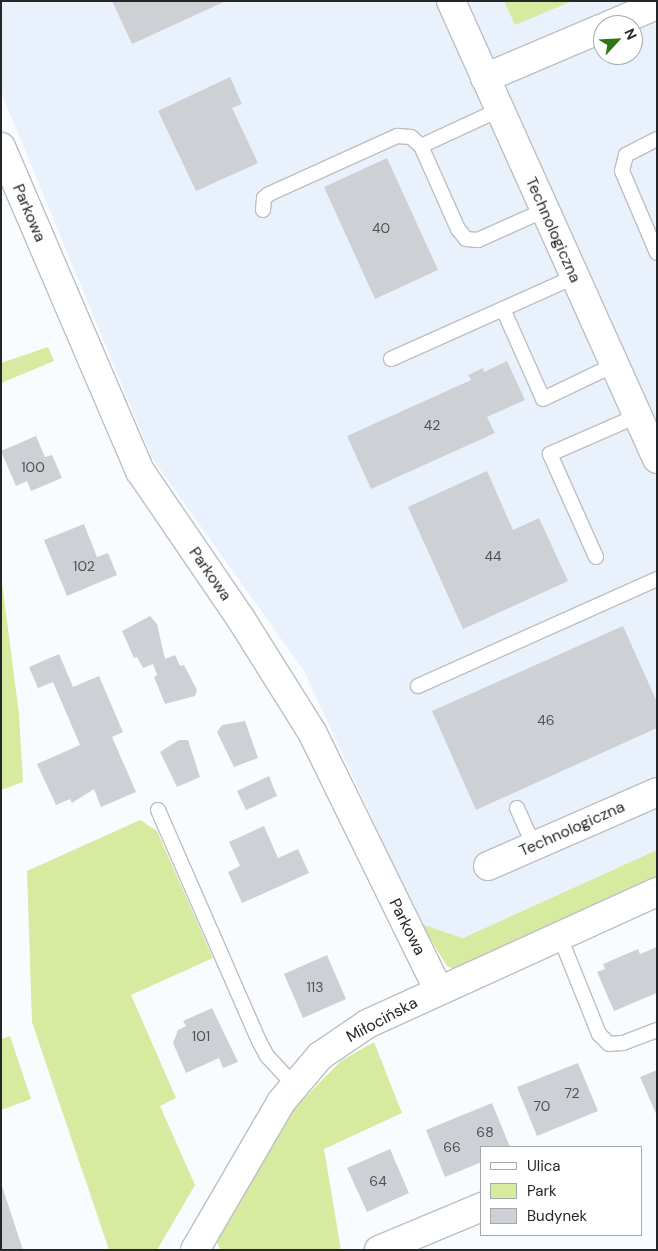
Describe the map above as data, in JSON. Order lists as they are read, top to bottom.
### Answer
{
  "streets": {
    "street": ["Parkowa", "Technologiczna", "Miłocińska"]
  },
  "crossings": [
    ["Parkowa", "Miłocińska"]
  ],
  "house_numbers": [
    "40",
    "42",
    "100",
    "44",
    "102",
    "46",
    "113",
    "101",
    "72",
    "70",
    "68",
    "66",
    "64"
  ],
  "legend": ["Ulica", "Park", "Budynek"],
  "north": "top right"
}
